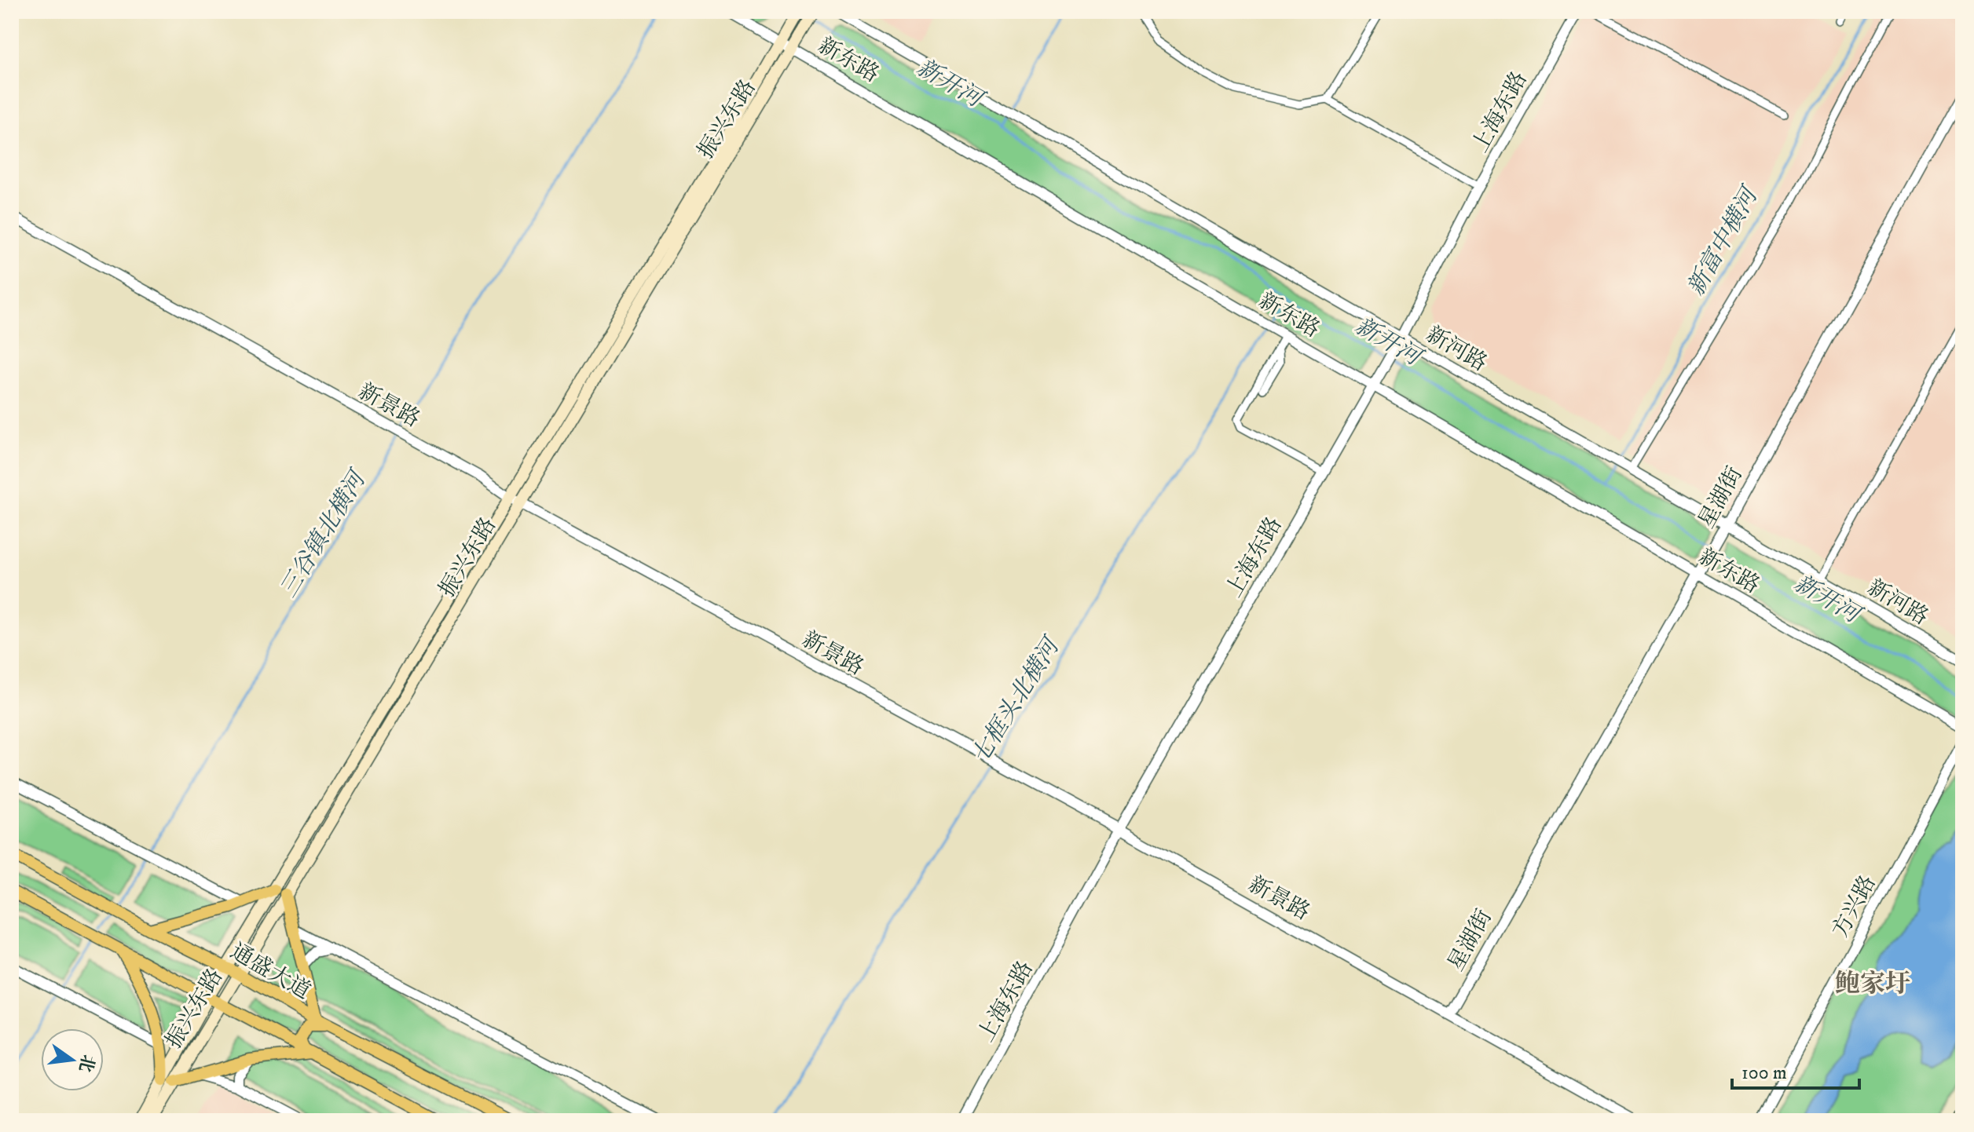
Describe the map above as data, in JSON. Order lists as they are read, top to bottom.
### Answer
{
  "streets": {
    "main road": ["振兴东路", "通盛大道"],
    "street": [
      "新东路",
      "上海东路",
      "新河路",
      "新景路",
      "星湖街",
      "方兴路"
    ]
  },
  "crossings": [
    ["新东路", "上海东路"],
    ["新东路", "振兴东路"],
    ["新东路", "星湖街"],
    ["上海东路", "新河路"],
    ["上海东路", "新景路"],
    ["振兴东路", "新景路"],
    ["振兴东路", "通盛大道"],
    ["新河路", "星湖街"],
    ["新景路", "星湖街"]
  ],
  "districts": ["鲍家圩"],
  "water": [
    "新开河",
    "新富中横河",
    "三谷镇北横河",
    "七框头北横河"
  ],
  "scale_bar": "100 m",
  "north": "right"
}
